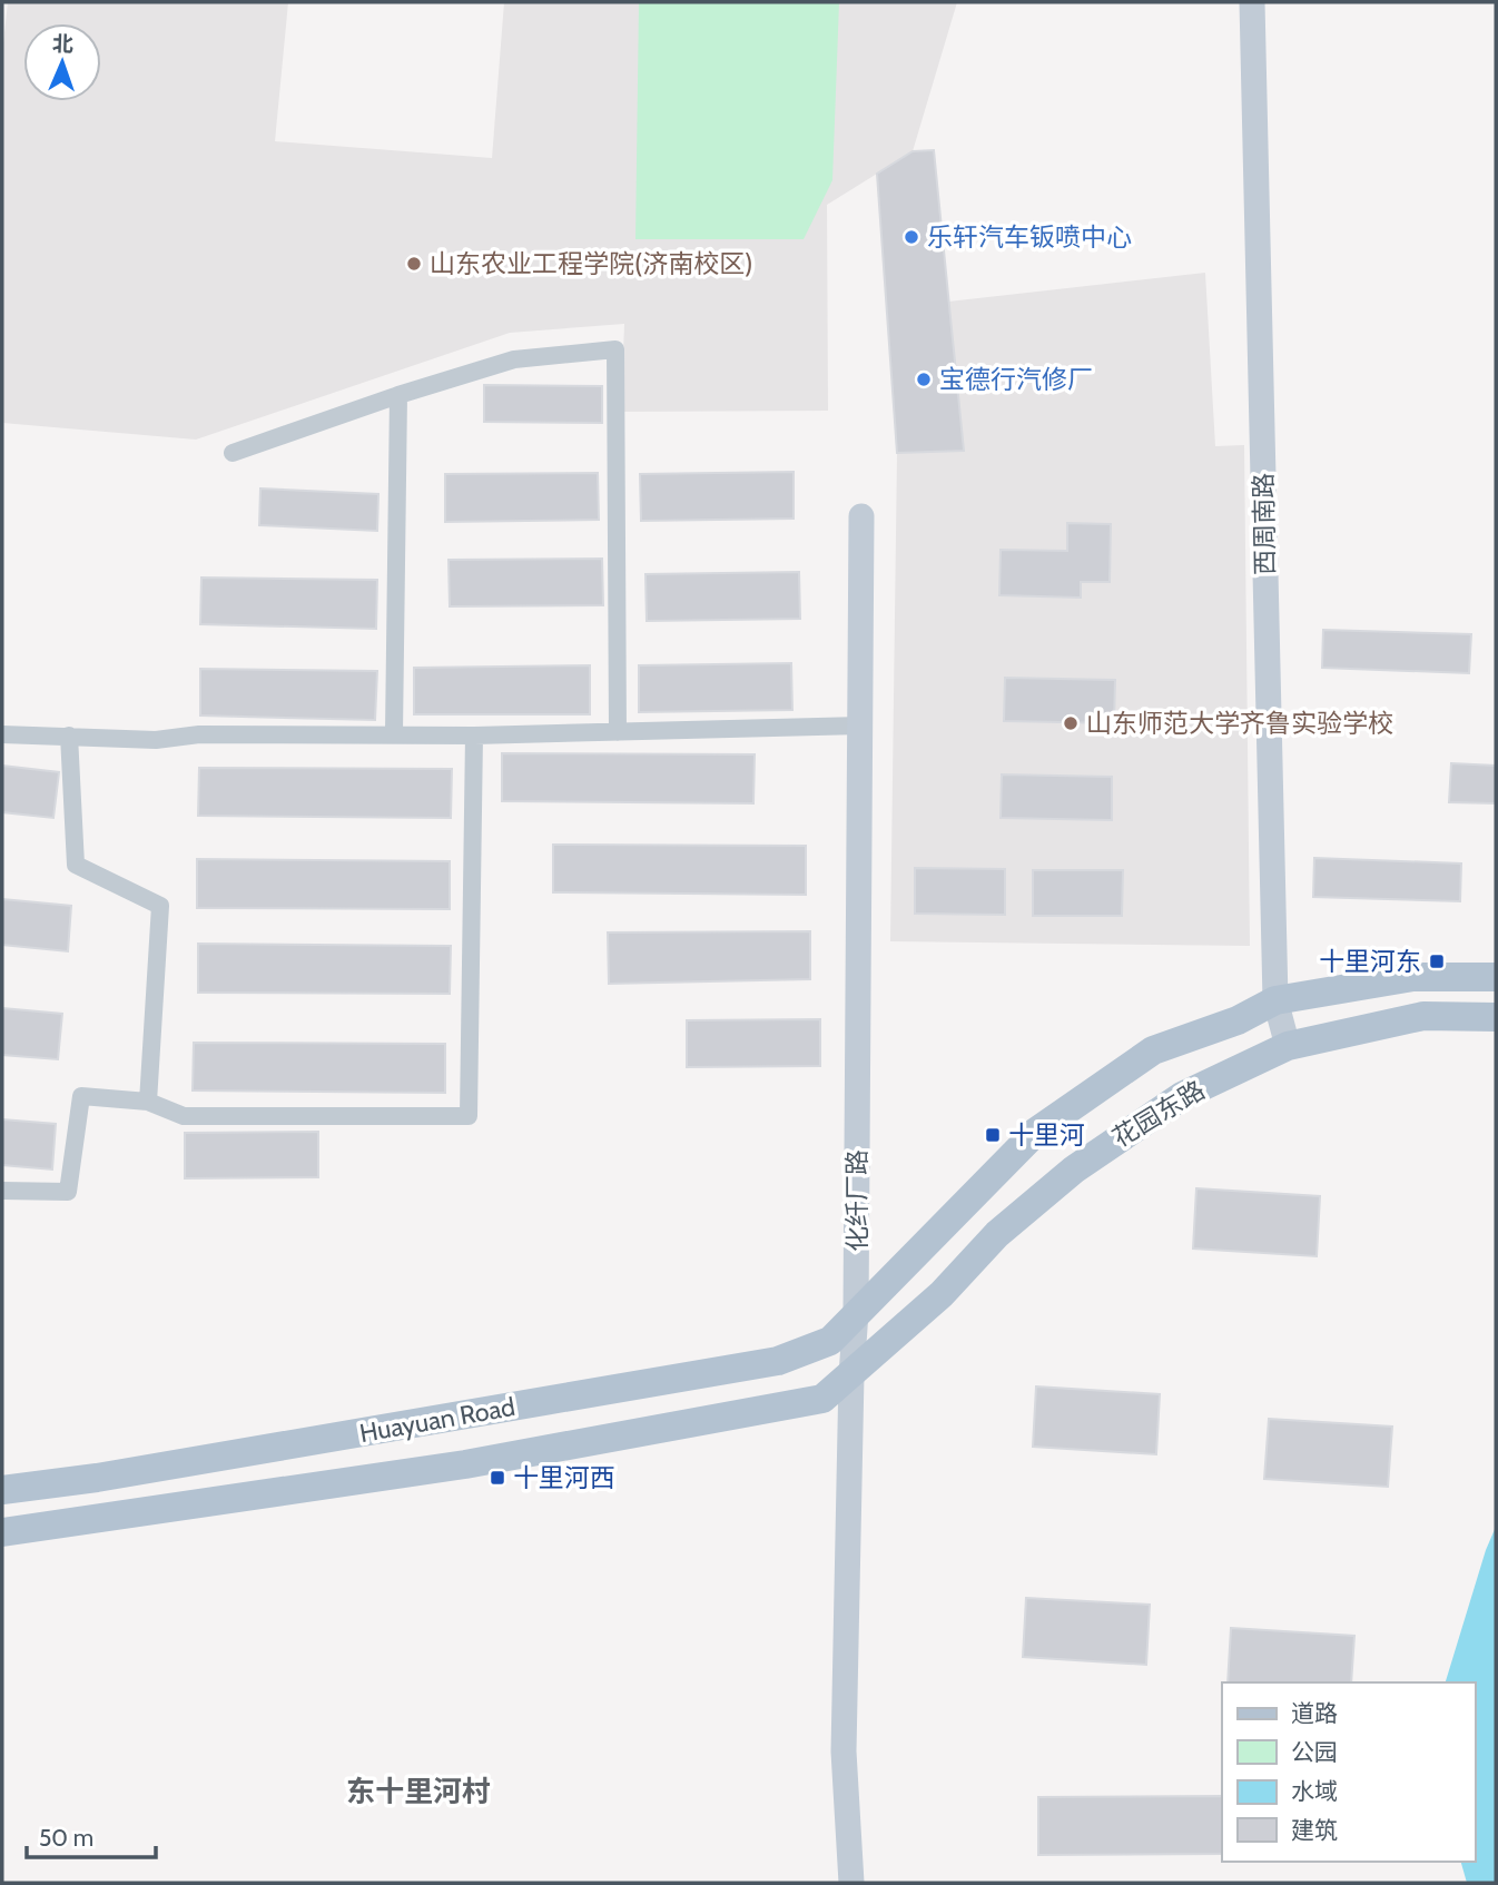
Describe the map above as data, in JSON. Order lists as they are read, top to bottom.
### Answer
{
  "streets": {
    "main road": [
      "西周南路",
      "花园东路",
      "化纤厂路",
      "Huayuan Road"
    ]
  },
  "crossings": [
    ["西周南路", "花园东路"],
    ["花园东路", "化纤厂路"],
    ["花园东路", "Huayuan Road"],
    ["化纤厂路", "Huayuan Road"]
  ],
  "districts": ["东十里河村"],
  "places": {
    "other": [
      "乐轩汽车钣喷中心",
      "山东农业工程学院(济南校区)",
      "宝德行汽修厂",
      "山东师范大学齐鲁实验学校"
    ],
    "transit": ["十里河东", "十里河", "十里河西"]
  },
  "legend": [
    "道路",
    "公园",
    "水域",
    "建筑"
  ],
  "scale_bar": "50 m",
  "north": "top"
}
